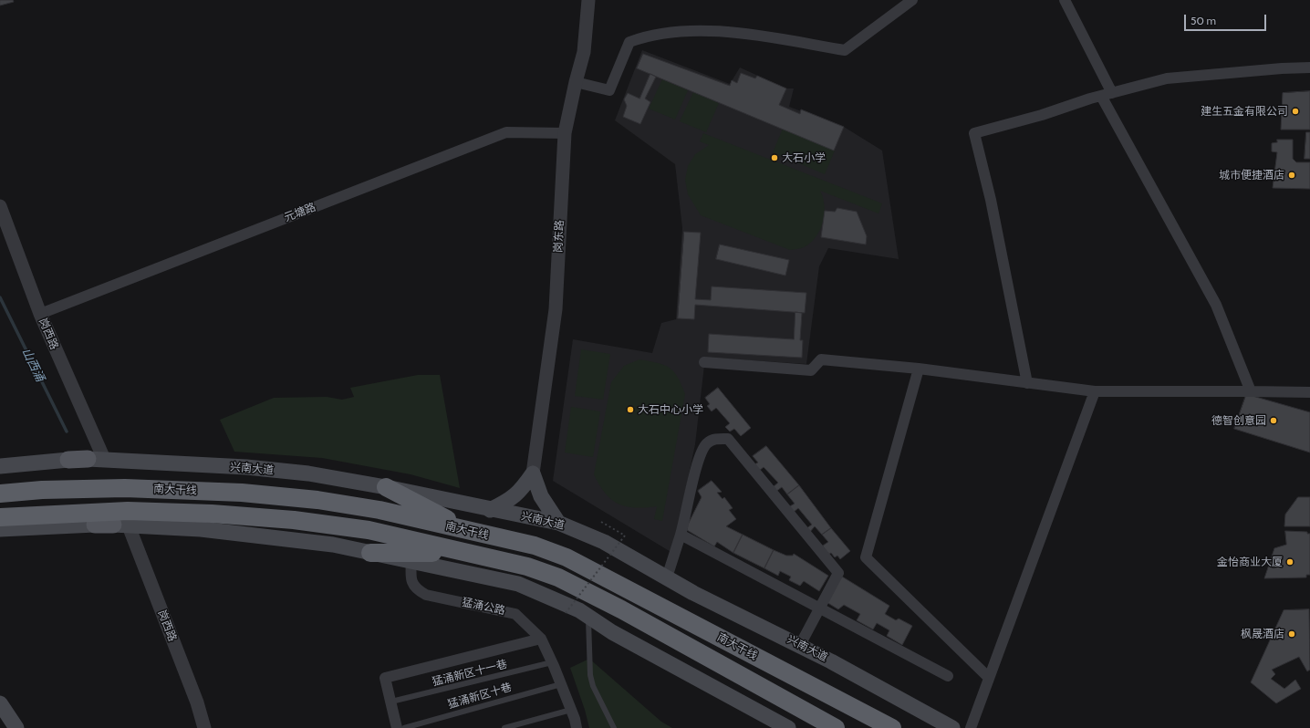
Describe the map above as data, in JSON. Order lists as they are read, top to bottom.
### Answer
{
  "streets": {
    "highway": ["南大干线"],
    "main road": ["兴南大道"],
    "street": [
      "元塘路",
      "岗东路",
      "岗西路",
      "猛涌公路"
    ],
    "lane": ["猛涌新区十一巷", "猛涌新区十巷"]
  },
  "crossings": [
    ["元塘路", "岗东路"],
    ["元塘路", "岗西路"],
    ["岗西路", "兴南大道"],
    ["猛涌公路", "猛涌新区十一巷"],
    ["猛涌公路", "猛涌新区十巷"]
  ],
  "water": ["山西涌"],
  "places": [
    "建生五金有限公司",
    "大石小学",
    "城市便捷酒店",
    "大石中心小学",
    "德智创意园",
    "金怡商业大厦",
    "枫晟酒店"
  ],
  "scale_bar": "50 m"
}
